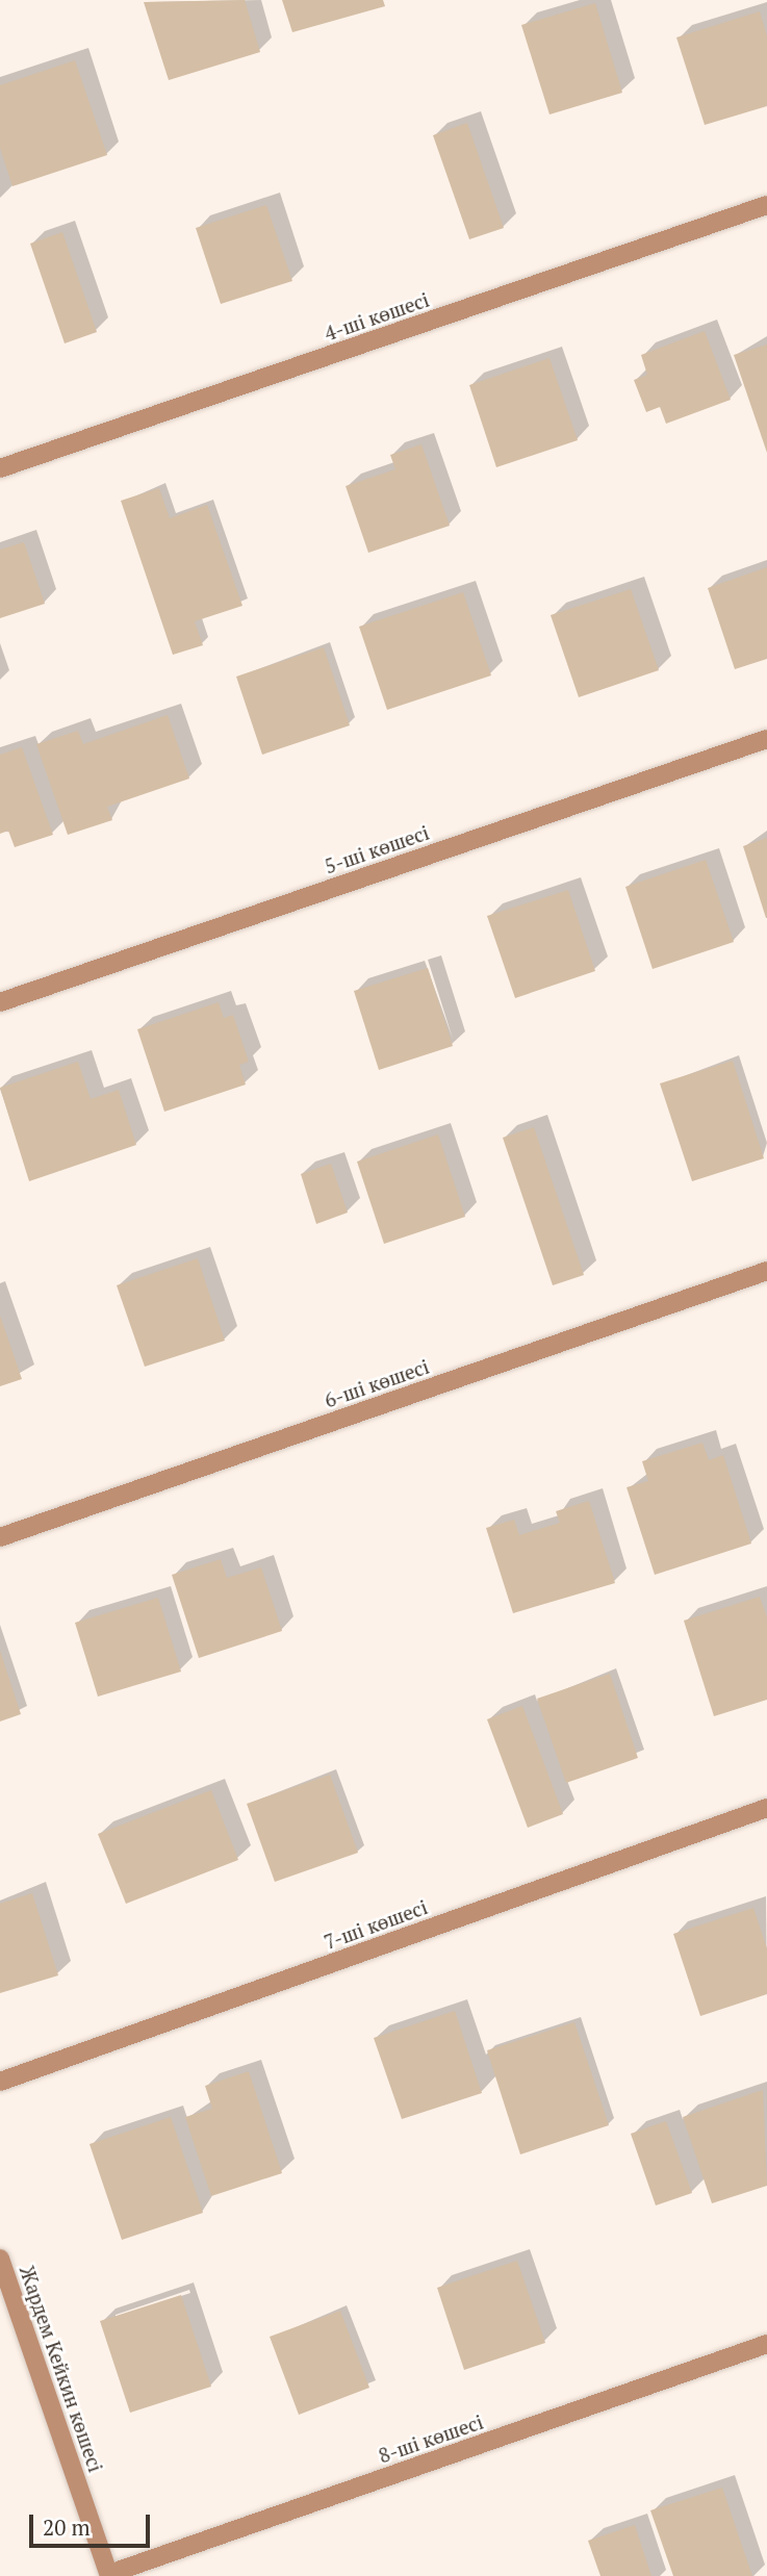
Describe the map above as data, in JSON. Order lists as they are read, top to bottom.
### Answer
{
  "streets": {
    "street": [
      "4-ші көшесі",
      "5-ші көшесі",
      "6-ші көшесі",
      "7-ші көшесі",
      "Жардем Кейкин көшесі",
      "8-ші көшесі"
    ]
  },
  "crossings": [
    ["Жардем Кейкин көшесі", "8-ші көшесі"]
  ],
  "scale_bar": "20 m"
}
